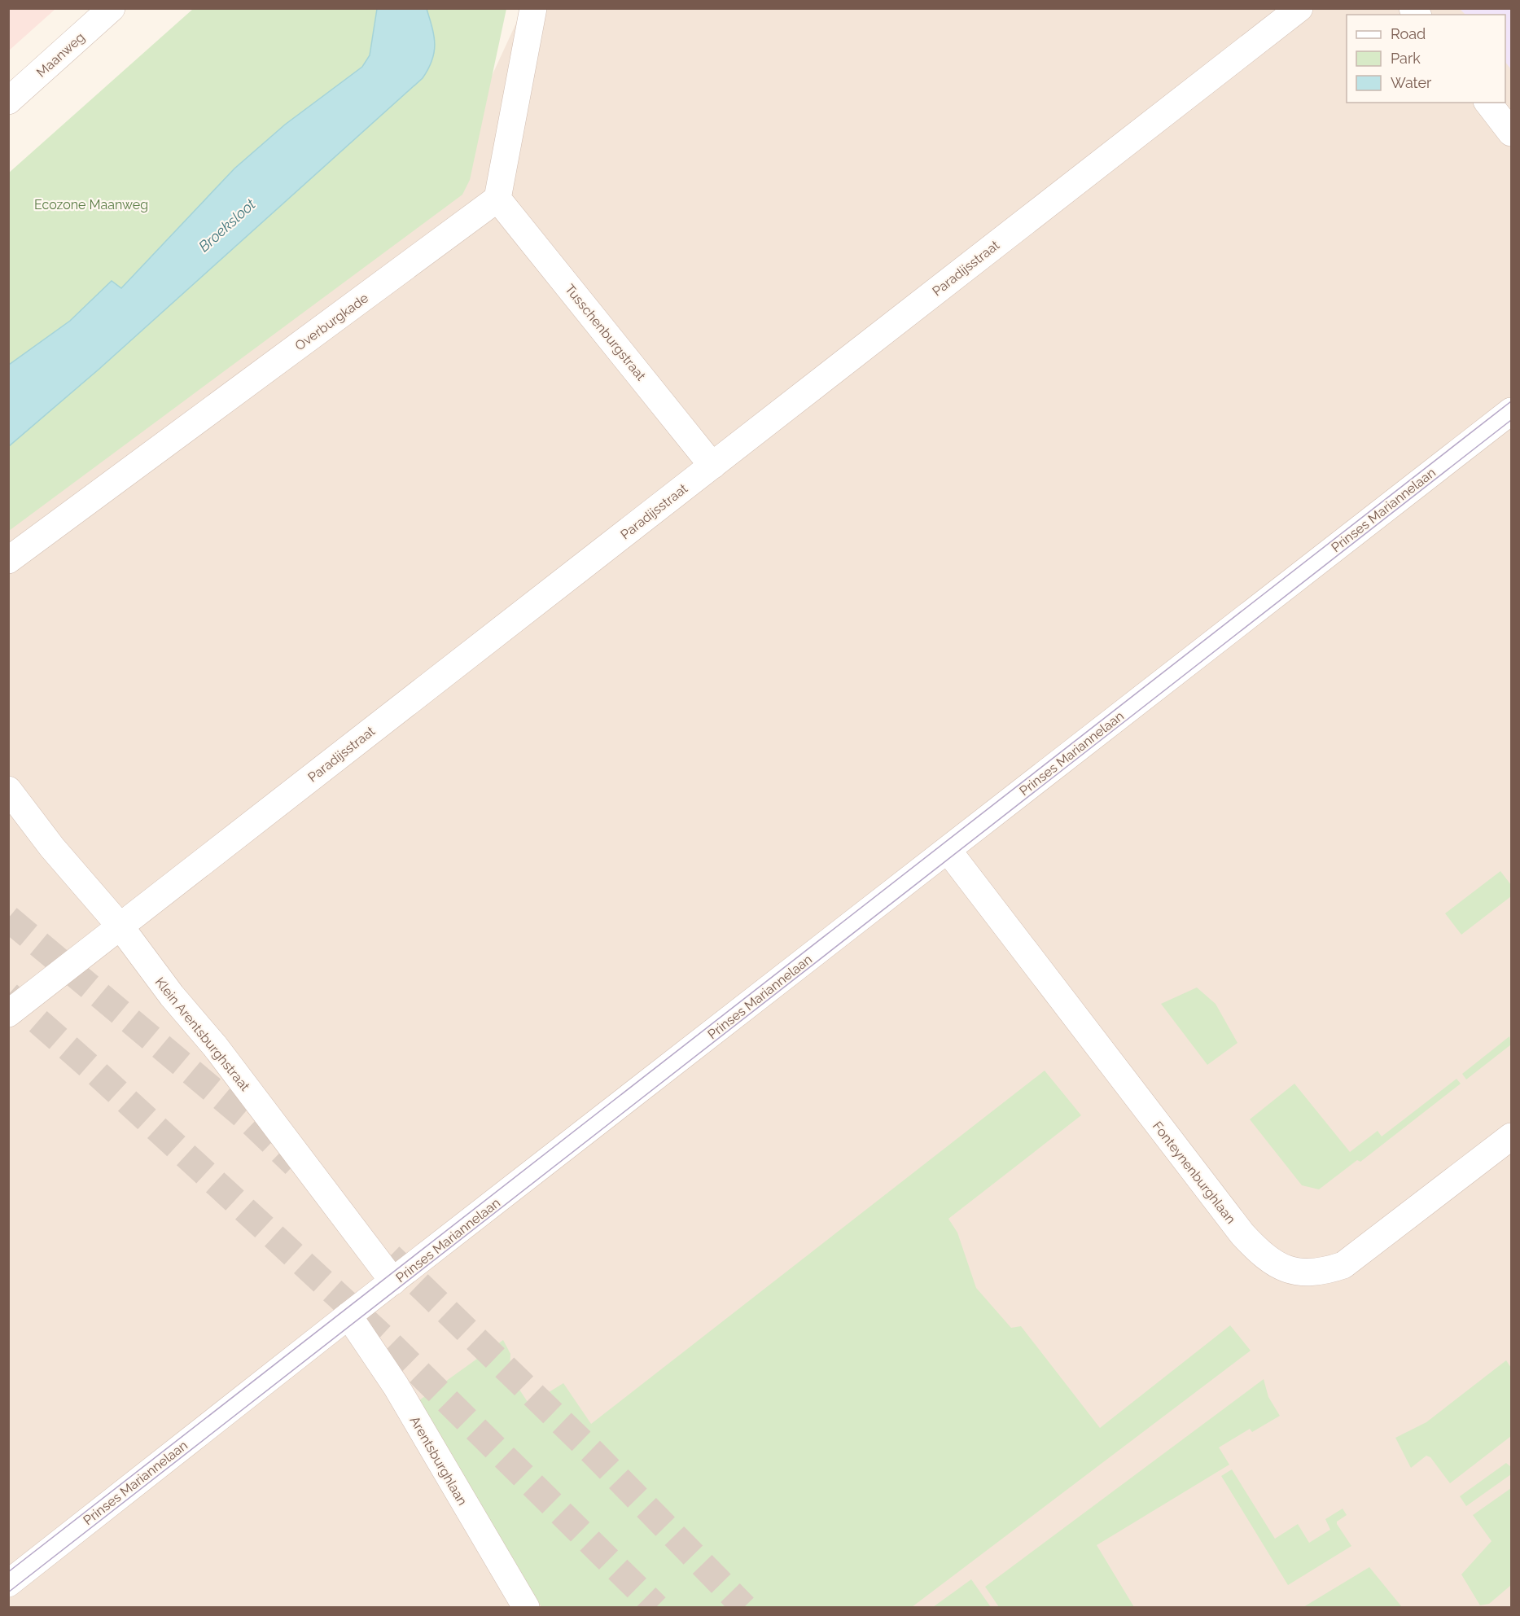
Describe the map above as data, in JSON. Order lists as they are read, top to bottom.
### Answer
{
  "streets": {
    "street": [
      "Maanweg",
      "Paradijsstraat",
      "Overburgkade",
      "Tusschenburgstraat",
      "Prinses Mariannelaan",
      "Klein Arentsburghstraat",
      "Fonteynenburghlaan",
      "Arentsburghlaan"
    ]
  },
  "crossings": [
    ["Paradijsstraat", "Tusschenburgstraat"],
    ["Paradijsstraat", "Klein Arentsburghstraat"],
    ["Overburgkade", "Tusschenburgstraat"],
    ["Prinses Mariannelaan", "Klein Arentsburghstraat"],
    ["Prinses Mariannelaan", "Fonteynenburghlaan"],
    ["Prinses Mariannelaan", "Arentsburghlaan"]
  ],
  "water": ["Broeksloot"],
  "parks": ["Ecozone Maanweg"],
  "legend": ["Road", "Park", "Water"]
}
